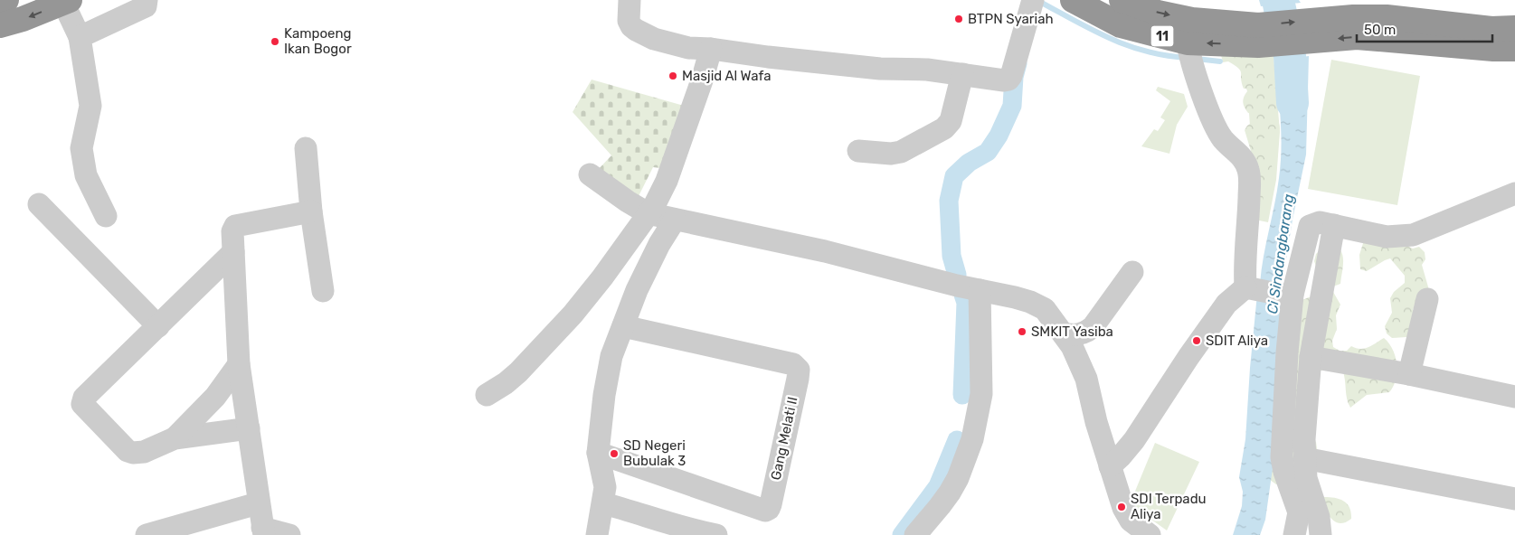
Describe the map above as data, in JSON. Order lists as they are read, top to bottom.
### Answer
{
  "streets": {
    "highway": ["11"],
    "street": ["Gang Melati II"]
  },
  "water": ["Ci Sindangbarang"],
  "places": [
    "BTPN Syariah",
    "Kampoeng Ikan Bogor",
    "Masjid Al Wafa",
    "SMKIT Yasiba",
    "SDIT Aliya",
    "SD Negeri Bubulak 3",
    "SDI Terpadu Aliya"
  ],
  "scale_bar": "50 m"
}
